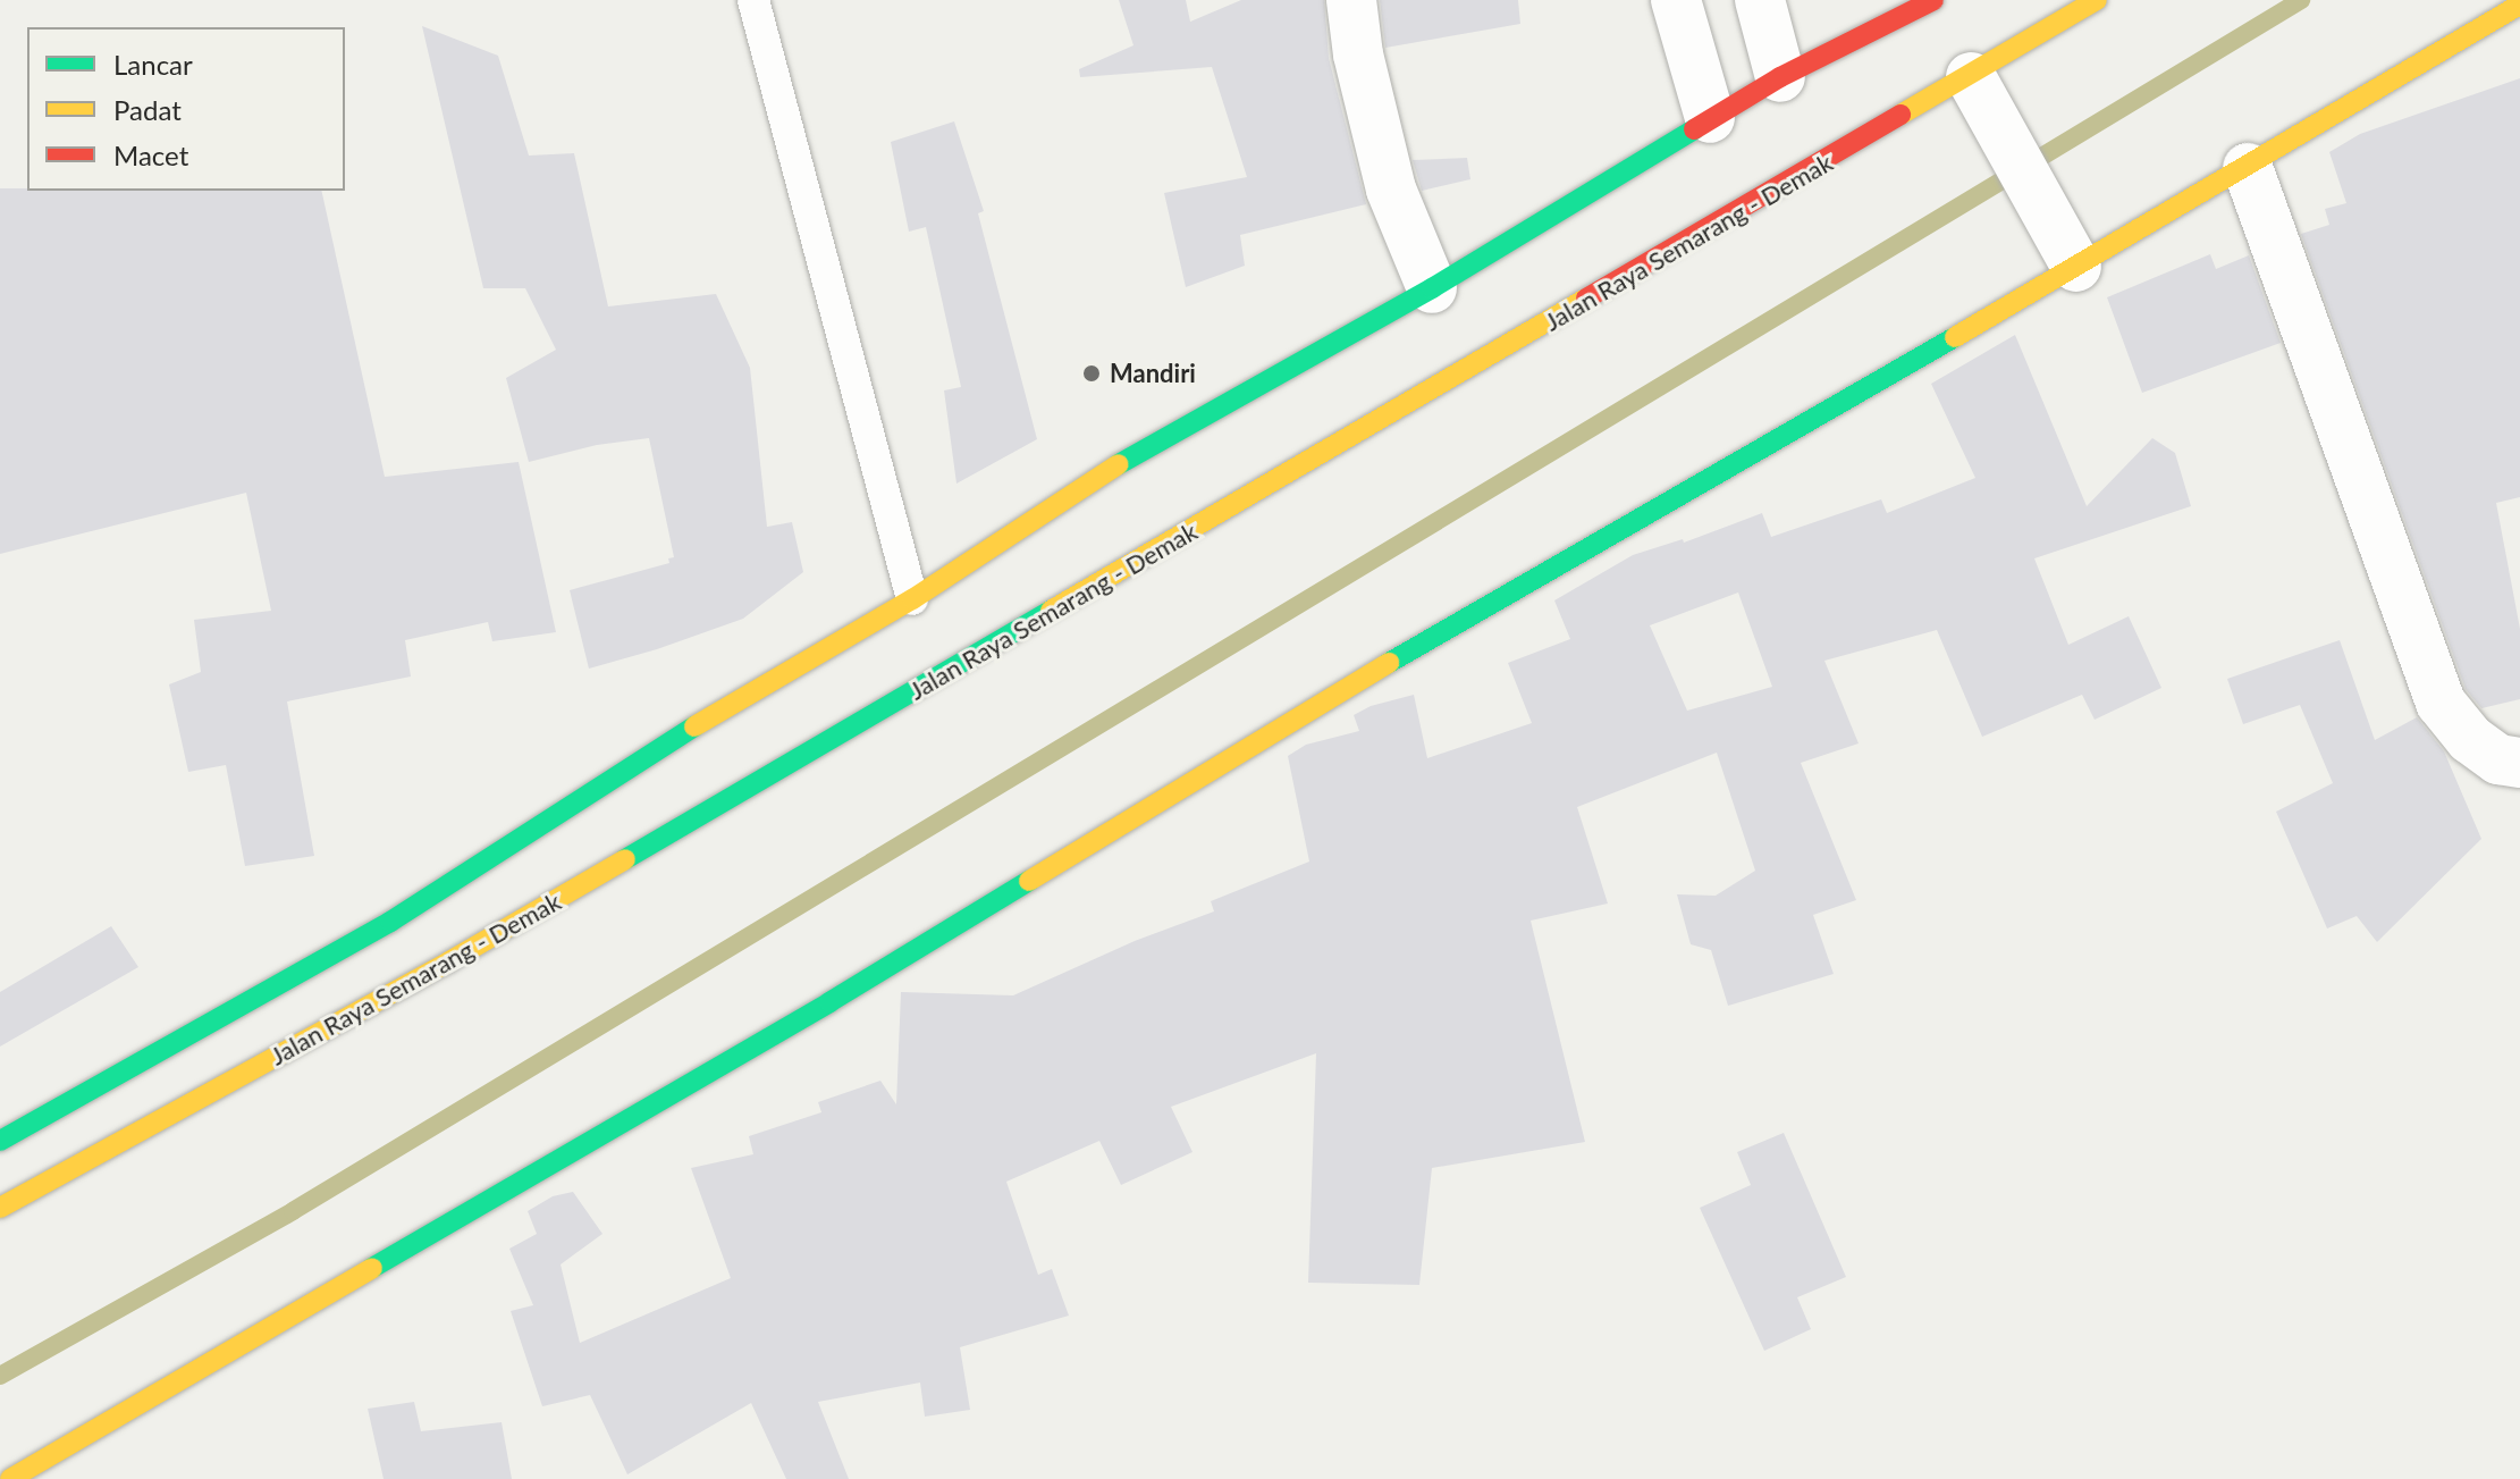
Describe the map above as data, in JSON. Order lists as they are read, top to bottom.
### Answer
{
  "streets": {
    "main road": ["Jalan Raya Semarang - Demak"]
  },
  "places": ["Mandiri"],
  "legend": ["Lancar", "Padat", "Macet"]
}
